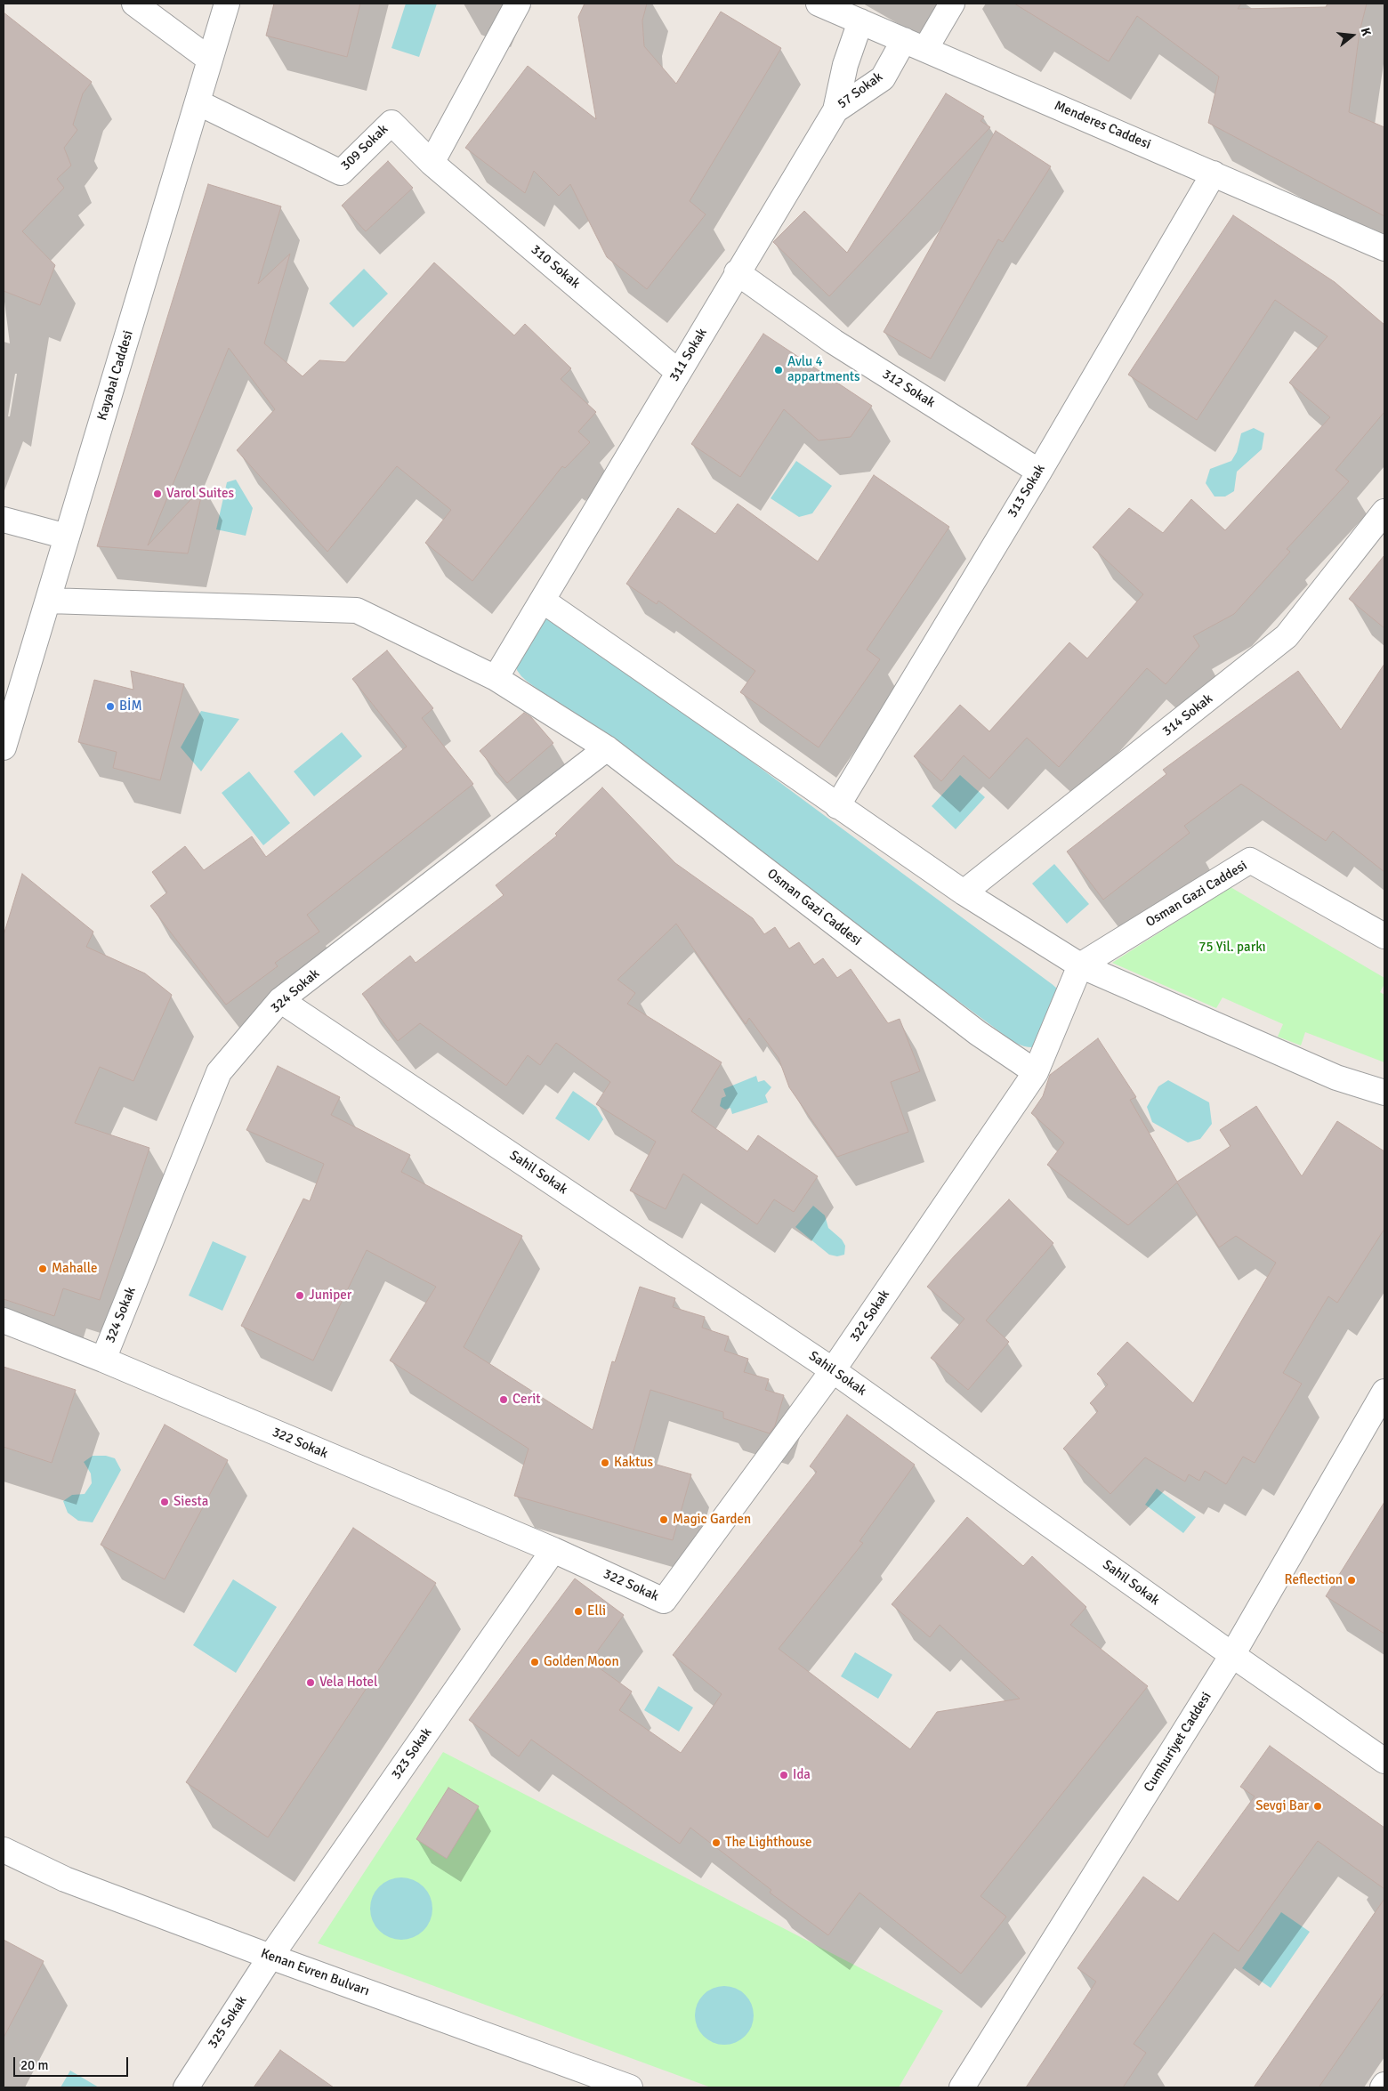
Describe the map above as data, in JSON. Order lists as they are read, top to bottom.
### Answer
{
  "streets": {
    "street": [
      "57 Sokak",
      "Menderes Caddesi",
      "309 Sokak",
      "310 Sokak",
      "311 Sokak",
      "Kayabal Caddesi",
      "312 Sokak",
      "313 Sokak",
      "314 Sokak",
      "Osman Gazi Caddesi",
      "324 Sokak",
      "Sahil Sokak",
      "322 Sokak",
      "Cumhuriyet Caddesi",
      "323 Sokak",
      "Kenan Evren Bulvarı",
      "325 Sokak"
    ]
  },
  "crossings": [
    ["57 Sokak", "Menderes Caddesi"],
    ["57 Sokak", "311 Sokak"],
    ["Menderes Caddesi", "313 Sokak"],
    ["309 Sokak", "310 Sokak"],
    ["309 Sokak", "Kayabal Caddesi"],
    ["310 Sokak", "311 Sokak"],
    ["311 Sokak", "312 Sokak"],
    ["311 Sokak", "Osman Gazi Caddesi"],
    ["Kayabal Caddesi", "Osman Gazi Caddesi"],
    ["312 Sokak", "313 Sokak"],
    ["Osman Gazi Caddesi", "324 Sokak"],
    ["Osman Gazi Caddesi", "322 Sokak"],
    ["324 Sokak", "Sahil Sokak"],
    ["324 Sokak", "322 Sokak"],
    ["Sahil Sokak", "322 Sokak"],
    ["Sahil Sokak", "Cumhuriyet Caddesi"],
    ["322 Sokak", "323 Sokak"],
    ["323 Sokak", "Kenan Evren Bulvarı"],
    ["323 Sokak", "325 Sokak"],
    ["Kenan Evren Bulvarı", "325 Sokak"]
  ],
  "parks": ["75 Yil. parkı"],
  "places": [
    "Avlu 4 appartments",
    "Varol Suites",
    "BİM",
    "Mahalle",
    "Juniper",
    "Cerit",
    "Kaktus",
    "Siesta",
    "Magic Garden",
    "Reflection",
    "Elli",
    "Golden Moon",
    "Vela Hotel",
    "Ida",
    "Sevgi Bar",
    "The Lighthouse"
  ],
  "scale_bar": "20 m",
  "north": "right"
}
